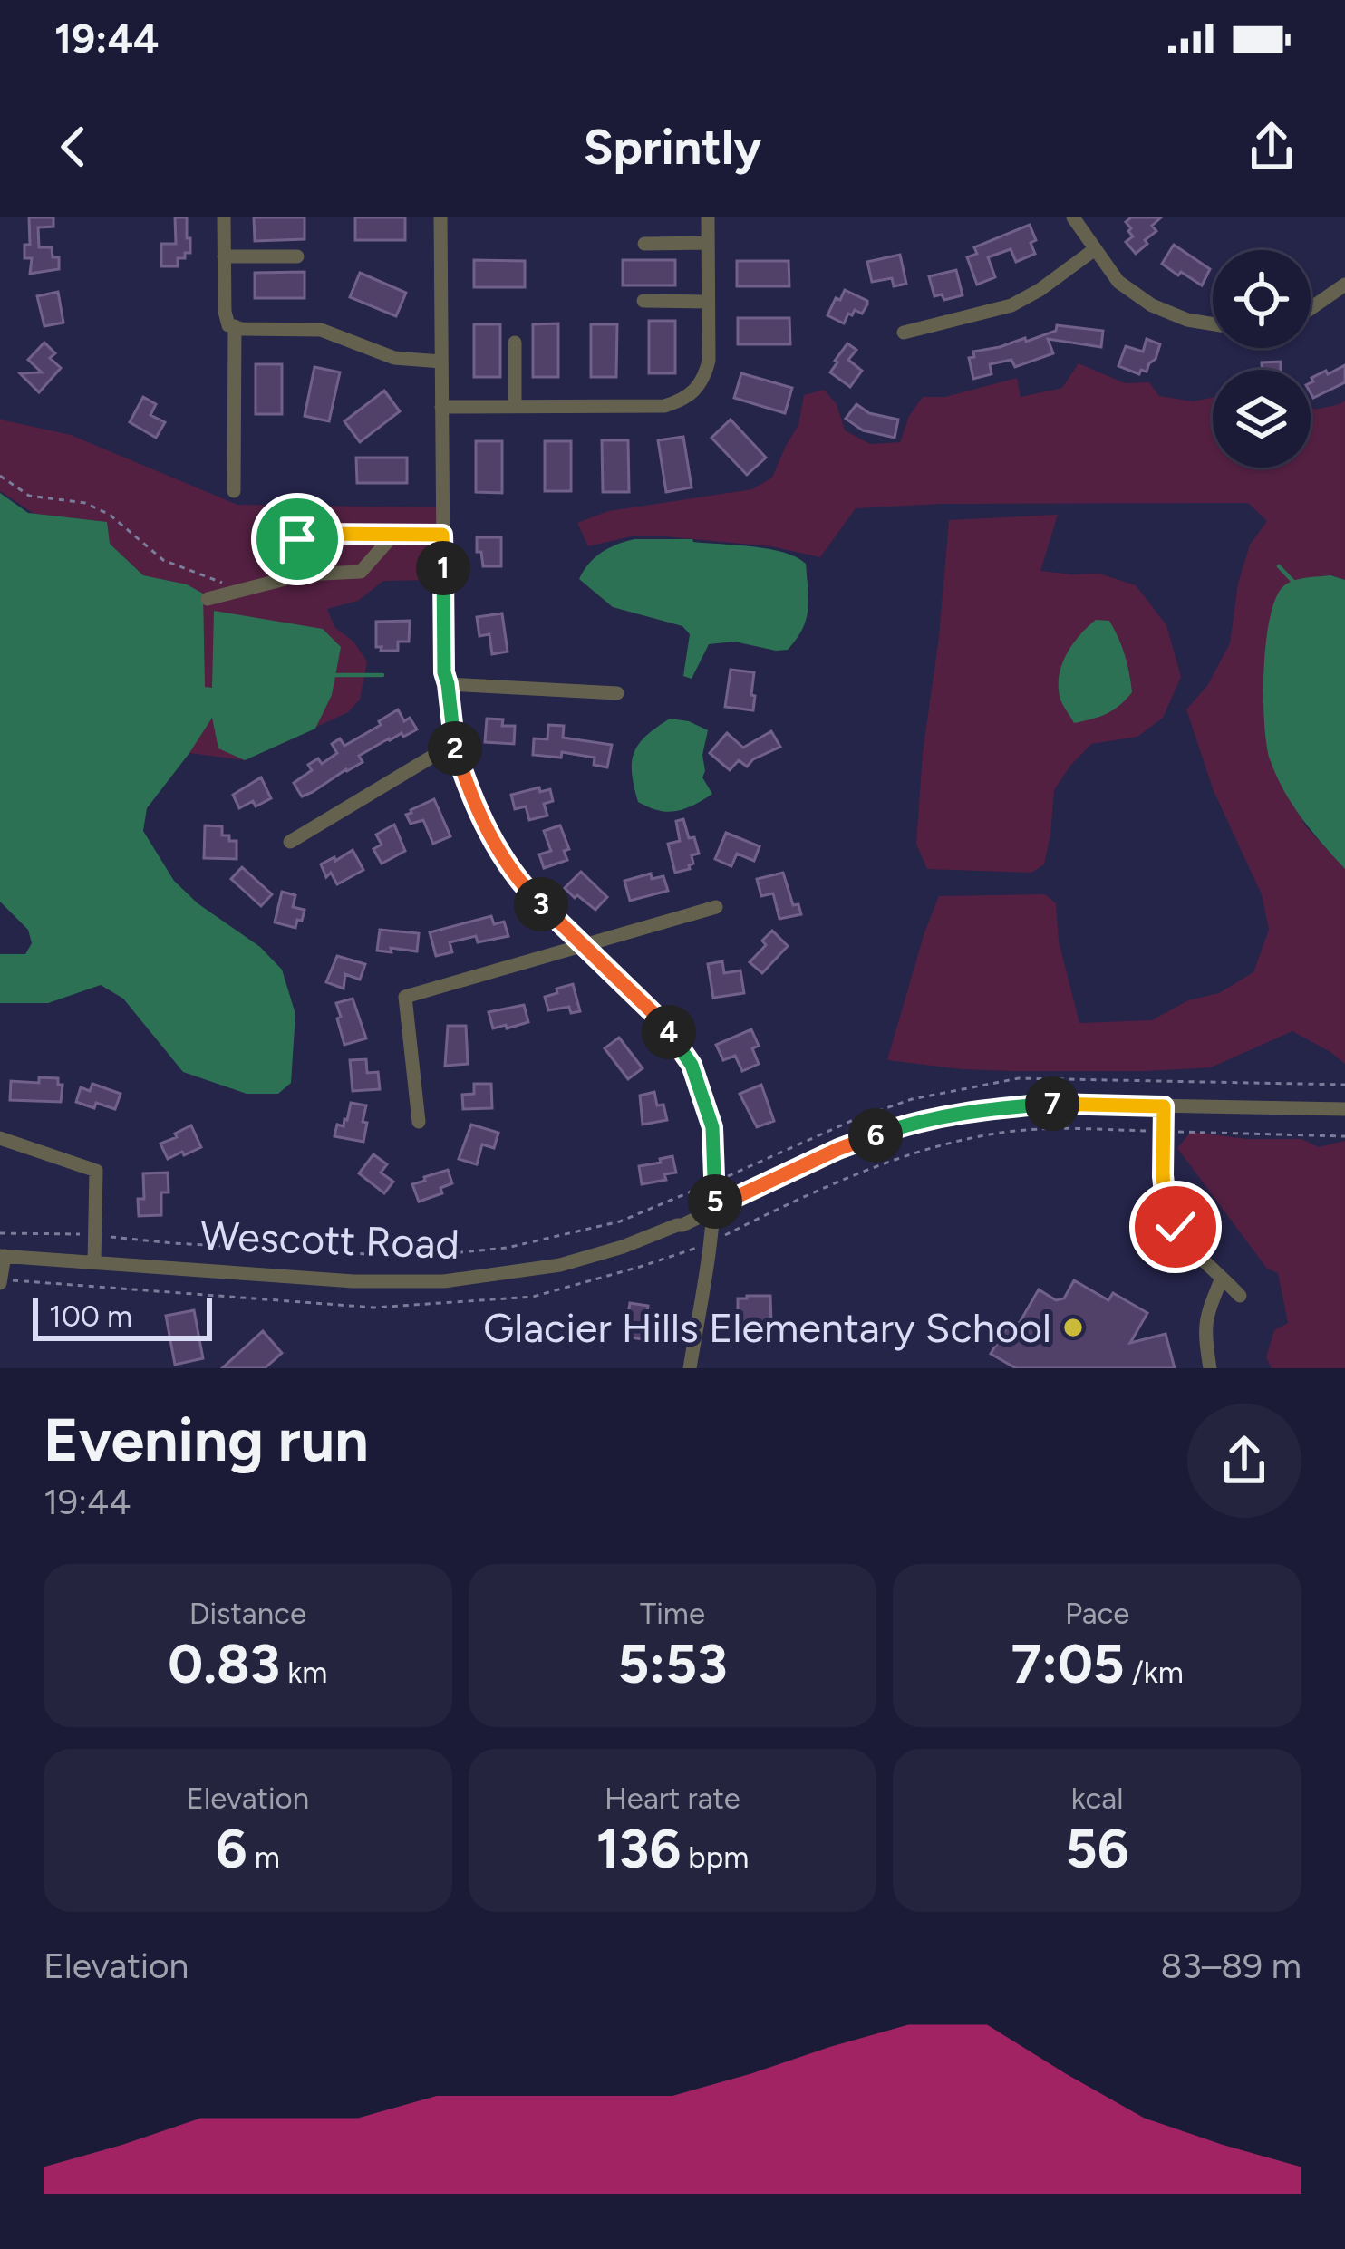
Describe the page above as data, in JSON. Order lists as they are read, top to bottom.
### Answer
{
  "streets": {
    "street": ["Wescott Road"]
  },
  "places": ["Glacier Hills Elementary School"],
  "scale_bar": "100 m",
  "page": {
    "status": "19:44",
    "header": "Sprintly",
    "pins": [
      "1",
      "2",
      "3",
      "4",
      "7",
      "6",
      "5"
    ],
    "scale": "100 m",
    "heading": ["Evening run", "19:44"],
    "stats": [
      ["Distance", "0.83 km"],
      ["Time", "5:53"],
      ["Pace", "7:05 /km"],
      ["Elevation", "6 m"],
      ["Heart rate", "136 bpm"],
      ["kcal", "56"]
    ],
    "chart": ["Elevation", "83–89 m"]
  }
}
